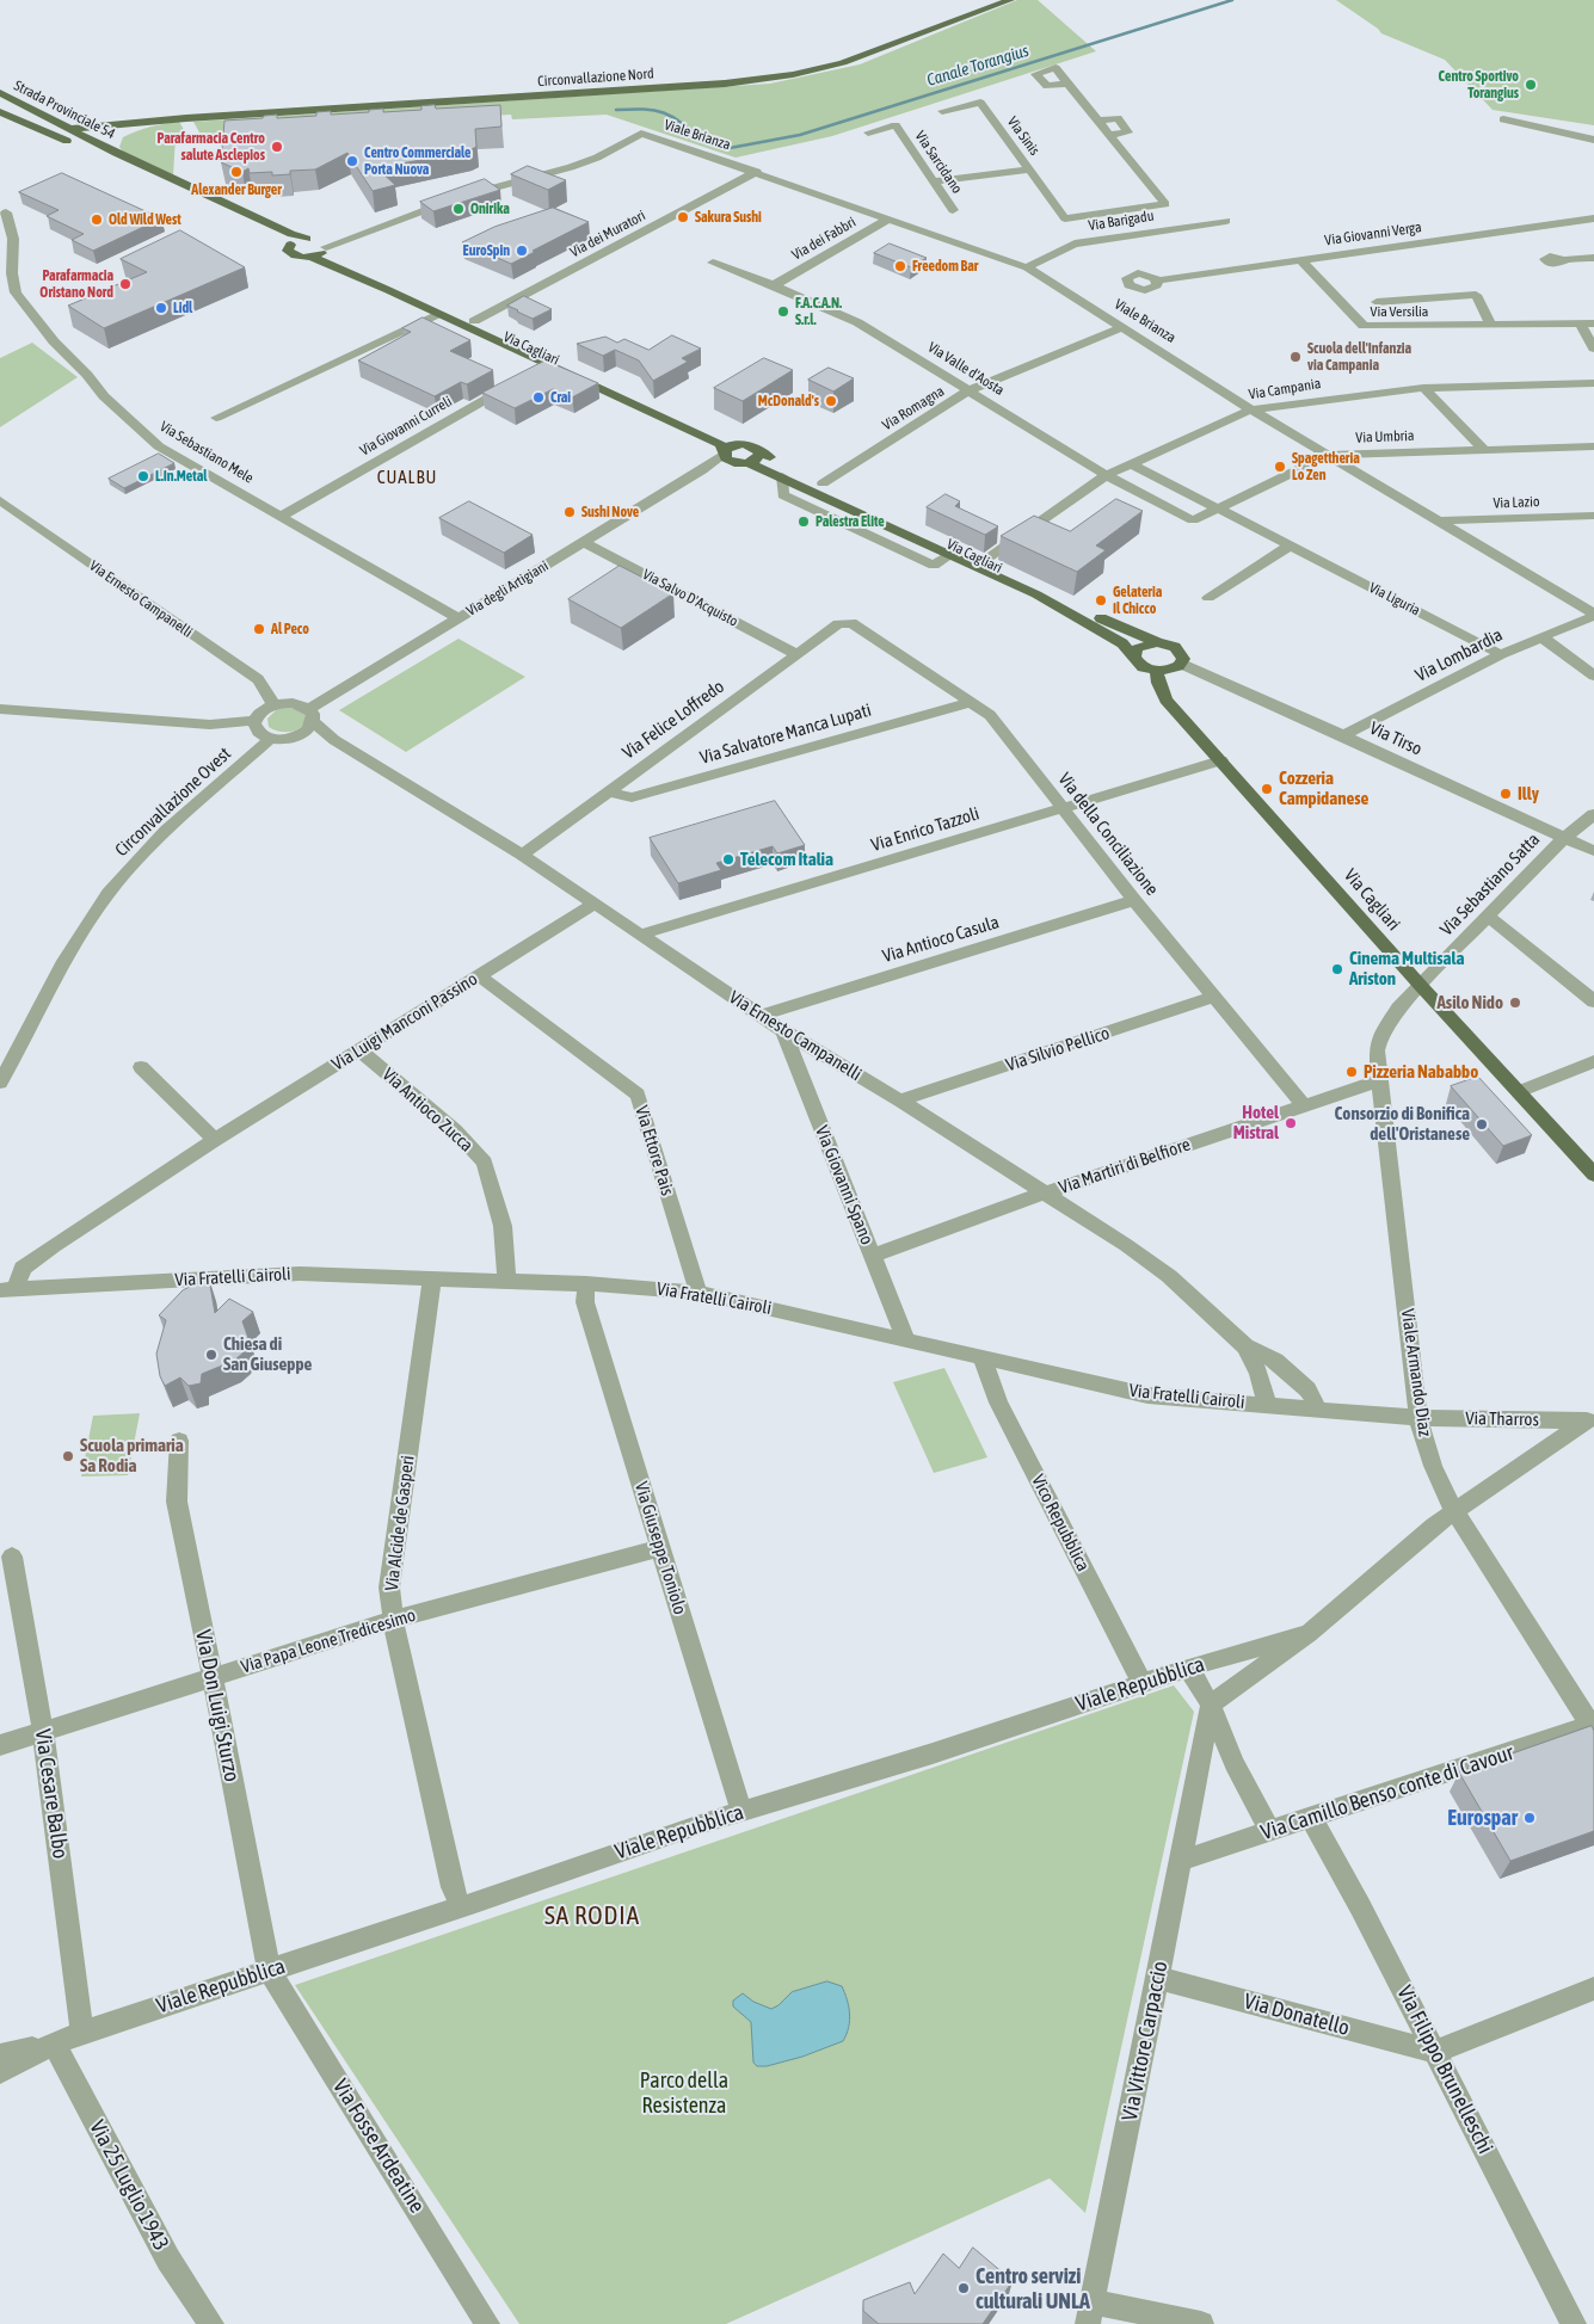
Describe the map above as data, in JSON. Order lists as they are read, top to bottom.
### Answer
{
  "streets": {
    "main road": ["Circonvallazione Nord", "Strada Provinciale 54", "Via Cagliari"],
    "street": [
      "Viale Brianza",
      "Via Sinis",
      "Via Sarcidano",
      "Via Barigadu",
      "Via dei Muratori",
      "Via Giovanni Verga",
      "Via dei Fabbri",
      "Via Versilia",
      "Via Valle d'Aosta",
      "Via Campania",
      "Via Romagna",
      "Via Giovanni Curreli",
      "Via Umbria",
      "Via Sebastiano Mele",
      "Via Lazio",
      "Via degli Artigiani",
      "Via Salvo D'Acquisto",
      "Via Ernesto Campanelli",
      "Via Liguria",
      "Via Lombardia",
      "Via Felice Loffredo",
      "Via Salvatore Manca Lupati",
      "Via Tirso",
      "Circonvallazione Ovest",
      "Via Enrico Tazzoli",
      "Via della Conciliazione",
      "Via Sebastiano Satta",
      "Via Antioco Casula",
      "Via Luigi Manconi Passino",
      "Via Silvio Pellico",
      "Via Antioco Zucca",
      "Via Ettore Pais",
      "Via Martiri di Belfiore",
      "Via Giovanni Spano",
      "Via Fratelli Cairoli",
      "Viale Armando Diaz",
      "Via Tharros",
      "Via Alcide de Gasperi",
      "Vico Repubblica",
      "Via Giuseppe Toniolo",
      "Via Papa Leone Tredicesimo",
      "Viale Repubblica",
      "Via Don Luigi Sturzo",
      "Via Camillo Benso conte di Cavour",
      "Via Cesare Balbo",
      "Via Donatello",
      "Via Vittore Carpaccio",
      "Via Filippo Brunelleschi",
      "Via Fosse Ardeatine",
      "Via 25 Luglio 1943"
    ]
  },
  "crossings": [
    ["Circonvallazione Nord", "Strada Provinciale 54"],
    ["Circonvallazione Nord", "Via Cagliari"],
    ["Strada Provinciale 54", "Via Cagliari"],
    ["Viale Brianza", "Via Barigadu"],
    ["Viale Brianza", "Via dei Muratori"],
    ["Viale Brianza", "Via dei Fabbri"],
    ["Viale Brianza", "Via Campania"],
    ["Viale Brianza", "Via Romagna"],
    ["Viale Brianza", "Via Umbria"],
    ["Viale Brianza", "Via Lazio"],
    ["Viale Brianza", "Via Lombardia"],
    ["Via Sinis", "Via Barigadu"],
    ["Via dei Muratori", "Via Cagliari"],
    ["Via Giovanni Verga", "Via Versilia"],
    ["Via dei Fabbri", "Via Valle d'Aosta"],
    ["Via Cagliari", "Via Campania"],
    ["Via Cagliari", "Via Romagna"],
    ["Via Cagliari", "Via Giovanni Curreli"],
    ["Via Cagliari", "Via degli Artigiani"],
    ["Via Cagliari", "Via Tirso"],
    ["Via Cagliari", "Via Enrico Tazzoli"],
    ["Via Cagliari", "Via Sebastiano Satta"],
    ["Via Cagliari", "Viale Armando Diaz"],
    ["Via Valle d'Aosta", "Via Campania"],
    ["Via Valle d'Aosta", "Via Romagna"],
    ["Via Valle d'Aosta", "Via Umbria"],
    ["Via Campania", "Via Liguria"],
    ["Via Giovanni Curreli", "Via Sebastiano Mele"],
    ["Via Umbria", "Via Liguria"],
    ["Via Sebastiano Mele", "Via degli Artigiani"],
    ["Via degli Artigiani", "Via Salvo D'Acquisto"],
    ["Via degli Artigiani", "Via Ernesto Campanelli"],
    ["Via degli Artigiani", "Circonvallazione Ovest"],
    ["Via Salvo D'Acquisto", "Via Felice Loffredo"],
    ["Via Ernesto Campanelli", "Via Felice Loffredo"],
    ["Via Ernesto Campanelli", "Circonvallazione Ovest"],
    ["Via Ernesto Campanelli", "Via Enrico Tazzoli"],
    ["Via Ernesto Campanelli", "Via Antioco Casula"],
    ["Via Ernesto Campanelli", "Via Luigi Manconi Passino"],
    ["Via Ernesto Campanelli", "Via Silvio Pellico"],
    ["Via Ernesto Campanelli", "Via Martiri di Belfiore"],
    ["Via Ernesto Campanelli", "Via Giovanni Spano"],
    ["Via Ernesto Campanelli", "Via Fratelli Cairoli"],
    ["Via Liguria", "Via Lombardia"],
    ["Via Lombardia", "Via Tirso"],
    ["Via Felice Loffredo", "Via Salvatore Manca Lupati"],
    ["Via Felice Loffredo", "Via della Conciliazione"],
    ["Via Salvatore Manca Lupati", "Via della Conciliazione"],
    ["Via Tirso", "Via Sebastiano Satta"],
    ["Via Enrico Tazzoli", "Via della Conciliazione"],
    ["Via della Conciliazione", "Via Antioco Casula"],
    ["Via della Conciliazione", "Via Silvio Pellico"],
    ["Via della Conciliazione", "Via Martiri di Belfiore"],
    ["Via Sebastiano Satta", "Viale Armando Diaz"],
    ["Via Luigi Manconi Passino", "Via Antioco Zucca"],
    ["Via Luigi Manconi Passino", "Via Ettore Pais"],
    ["Via Luigi Manconi Passino", "Via Fratelli Cairoli"],
    ["Via Antioco Zucca", "Via Fratelli Cairoli"],
    ["Via Ettore Pais", "Via Fratelli Cairoli"],
    ["Via Martiri di Belfiore", "Via Giovanni Spano"],
    ["Via Martiri di Belfiore", "Viale Armando Diaz"],
    ["Via Giovanni Spano", "Via Fratelli Cairoli"],
    ["Via Fratelli Cairoli", "Viale Armando Diaz"],
    ["Via Fratelli Cairoli", "Via Tharros"],
    ["Via Fratelli Cairoli", "Via Alcide de Gasperi"],
    ["Via Fratelli Cairoli", "Vico Repubblica"],
    ["Via Fratelli Cairoli", "Via Giuseppe Toniolo"],
    ["Viale Armando Diaz", "Via Tharros"],
    ["Viale Armando Diaz", "Viale Repubblica"],
    ["Viale Armando Diaz", "Via Camillo Benso conte di Cavour"],
    ["Via Tharros", "Viale Repubblica"],
    ["Via Alcide de Gasperi", "Via Papa Leone Tredicesimo"],
    ["Via Alcide de Gasperi", "Viale Repubblica"],
    ["Vico Repubblica", "Viale Repubblica"],
    ["Via Giuseppe Toniolo", "Via Papa Leone Tredicesimo"],
    ["Via Giuseppe Toniolo", "Viale Repubblica"],
    ["Via Papa Leone Tredicesimo", "Via Don Luigi Sturzo"],
    ["Via Papa Leone Tredicesimo", "Via Cesare Balbo"],
    ["Viale Repubblica", "Via Don Luigi Sturzo"],
    ["Viale Repubblica", "Via Cesare Balbo"],
    ["Viale Repubblica", "Via Vittore Carpaccio"],
    ["Viale Repubblica", "Via Fosse Ardeatine"],
    ["Viale Repubblica", "Via 25 Luglio 1943"],
    ["Via Don Luigi Sturzo", "Via Fosse Ardeatine"],
    ["Via Camillo Benso conte di Cavour", "Via Vittore Carpaccio"],
    ["Via Camillo Benso conte di Cavour", "Via Filippo Brunelleschi"],
    ["Via Donatello", "Via Vittore Carpaccio"],
    ["Via Donatello", "Via Filippo Brunelleschi"]
  ],
  "districts": ["CUALBU", "SA RODIA"],
  "water": ["Canale Torangius"],
  "parks": ["Parco della Resistenza"],
  "places": [
    "Centro Sportivo Torangius",
    "Parafarmacia Centro salute Asclepios",
    "Centro Commerciale Porta Nuova",
    "Alexander Burger",
    "Onirika",
    "Sakura Sushi",
    "Old Wild West",
    "EuroSpin",
    "Freedom Bar",
    "Parafarmacia Oristano Nord",
    "Lidl",
    "F.A.C.A.N. S.r.l.",
    "Scuola dell'Infanzia via Campania",
    "Crai",
    "McDonald's",
    "Spagettheria Lo Zen",
    "L.In.Metal",
    "Sushi Nove",
    "Palestra Elite",
    "Gelateria Il Chicco",
    "Al Peco",
    "Cozzeria Campidanese",
    "Illy",
    "Telecom Italia",
    "Cinema Multisala Ariston",
    "Asilo Nido",
    "Pizzeria Nababbo",
    "Hotel Mistral",
    "Consorzio di Bonifica dell'Oristanese",
    "Chiesa di San Giuseppe",
    "Scuola primaria Sa Rodia",
    "Eurospar",
    "Centro servizi culturali UNLA"
  ]
}
